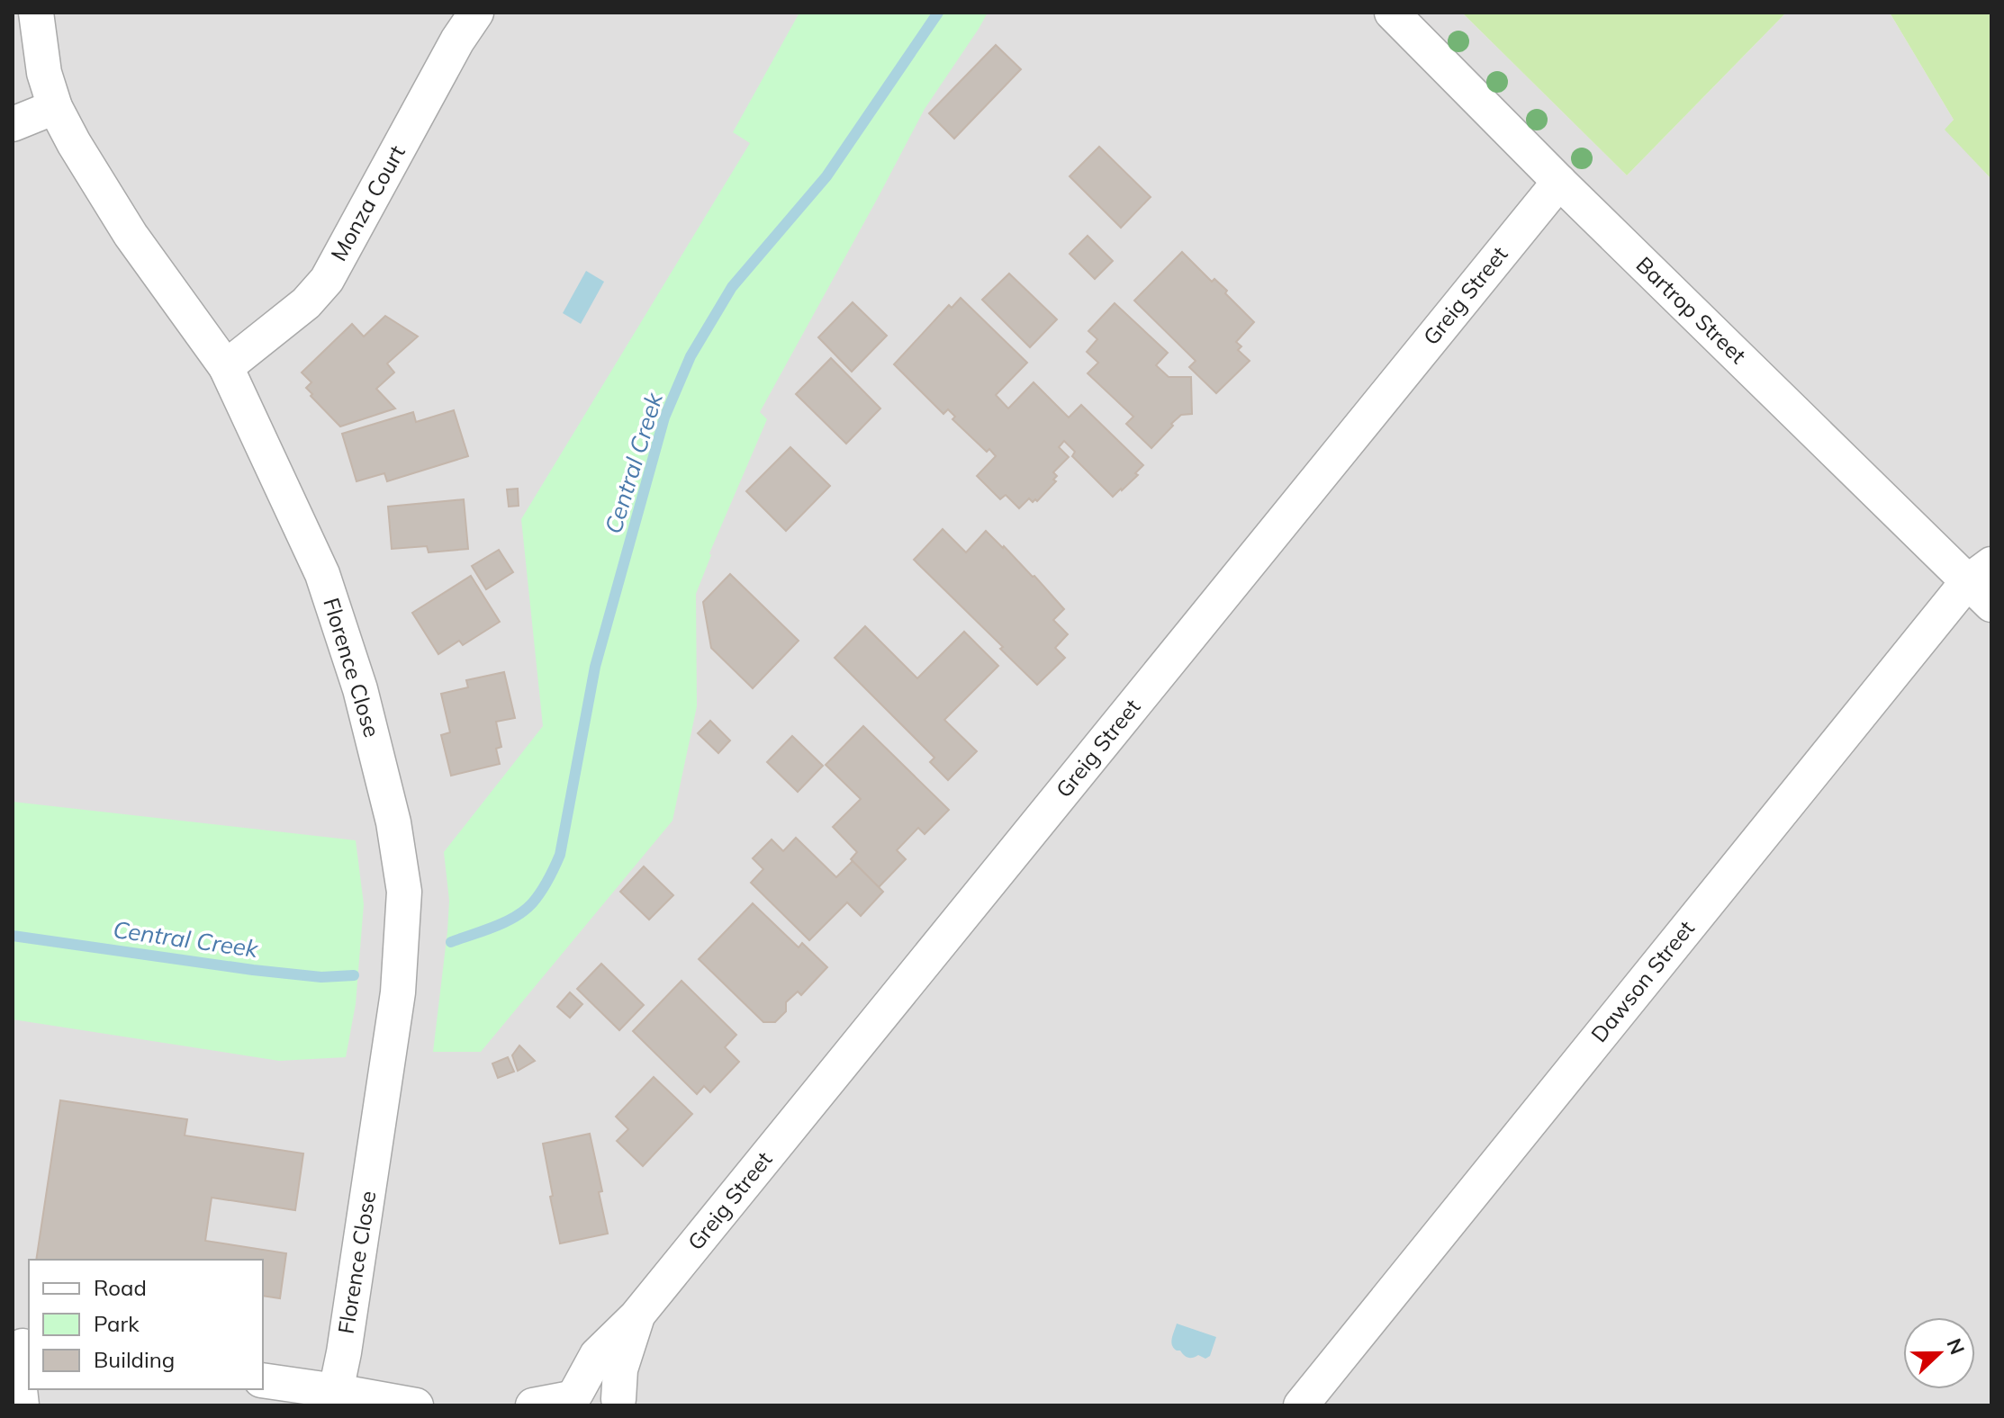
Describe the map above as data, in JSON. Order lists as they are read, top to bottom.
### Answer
{
  "streets": {
    "street": [
      "Monza Court",
      "Greig Street",
      "Bartrop Street",
      "Florence Close",
      "Dawson Street"
    ]
  },
  "crossings": [
    ["Monza Court", "Florence Close"],
    ["Greig Street", "Bartrop Street"],
    ["Bartrop Street", "Dawson Street"]
  ],
  "water": ["Central Creek"],
  "legend": ["Road", "Park", "Building"],
  "north": "right"
}
